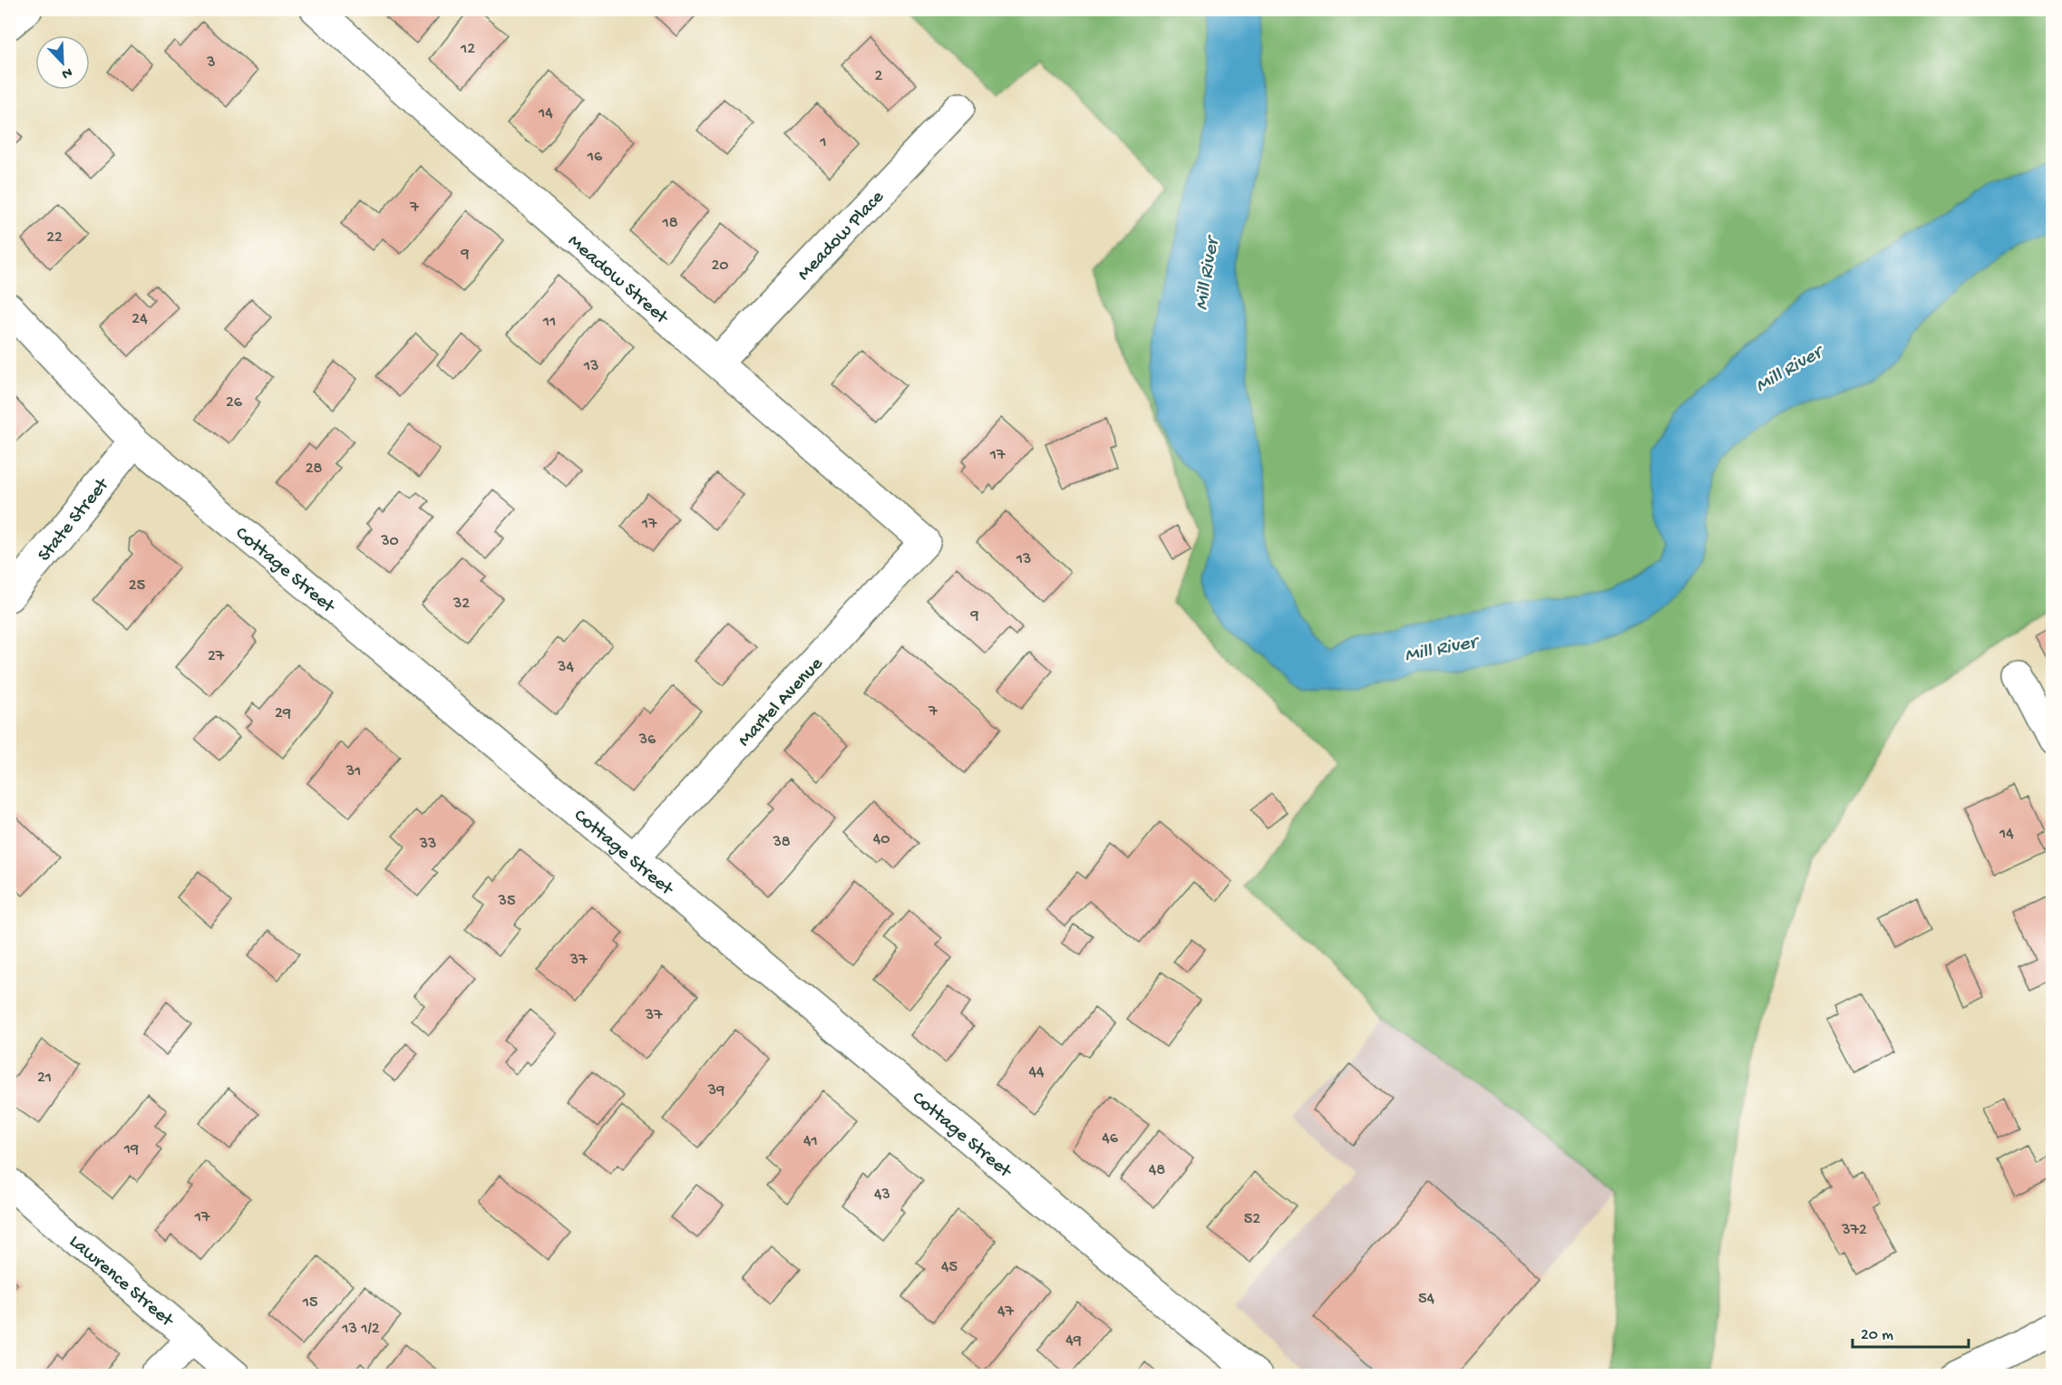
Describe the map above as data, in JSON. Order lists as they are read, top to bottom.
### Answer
{
  "streets": {
    "street": [
      "Meadow Place",
      "Meadow Street",
      "State Street",
      "Cottage Street",
      "Martel Avenue",
      "Lawrence Street"
    ]
  },
  "crossings": [
    ["Meadow Place", "Meadow Street"],
    ["Meadow Street", "Martel Avenue"],
    ["State Street", "Cottage Street"],
    ["Cottage Street", "Martel Avenue"]
  ],
  "water": ["Mill River"],
  "house_numbers": [
    "12",
    "3",
    "2",
    "14",
    "1",
    "16",
    "7",
    "18",
    "22",
    "9",
    "20",
    "24",
    "11",
    "13",
    "26",
    "17",
    "28",
    "17",
    "30",
    "13",
    "25",
    "32",
    "9",
    "27",
    "34",
    "7",
    "29",
    "36",
    "31",
    "14",
    "40",
    "38",
    "33",
    "35",
    "37",
    "37",
    "44",
    "21",
    "39",
    "46",
    "41",
    "19",
    "48",
    "43",
    "17",
    "52",
    "372",
    "45",
    "54",
    "15",
    "47",
    "13 1/2",
    "49"
  ],
  "scale_bar": "20 m",
  "north": "bottom right"
}
